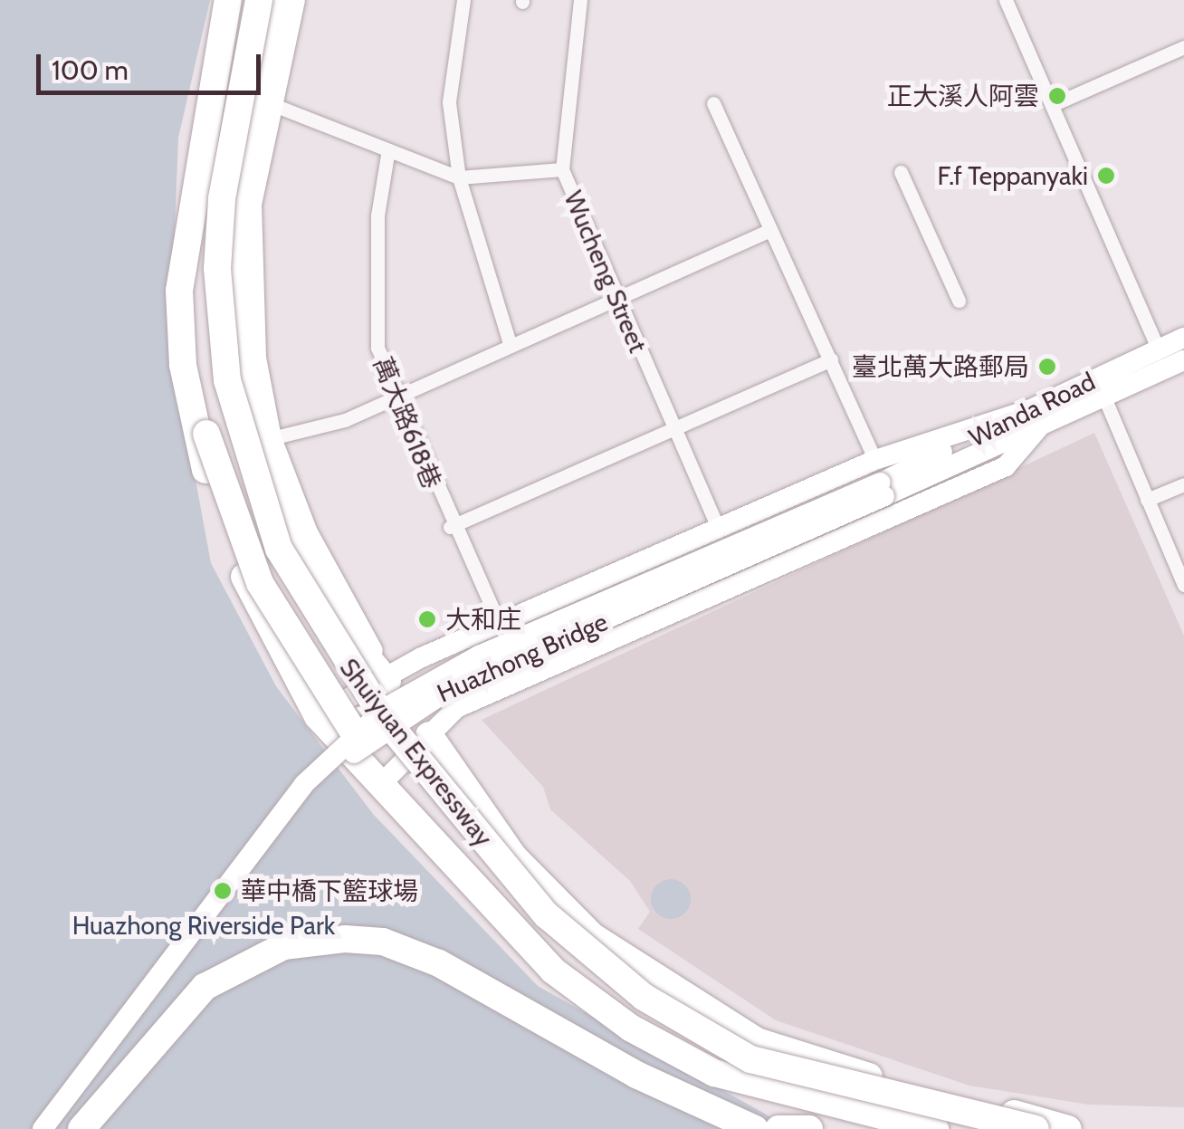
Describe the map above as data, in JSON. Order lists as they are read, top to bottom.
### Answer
{
  "streets": {
    "highway": ["Shuiyuan Expressway"],
    "main road": ["Wanda Road", "Huazhong Bridge"],
    "street": ["Wucheng Street", "萬大路618巷"]
  },
  "crossings": [
    ["Wanda Road", "Huazhong Bridge"]
  ],
  "parks": ["Huazhong Riverside Park"],
  "places": [
    "正大溪人阿雲",
    "F.f Teppanyaki",
    "臺北萬大路郵局",
    "大和庄",
    "華中橋下籃球場"
  ],
  "scale_bar": "100 m"
}
